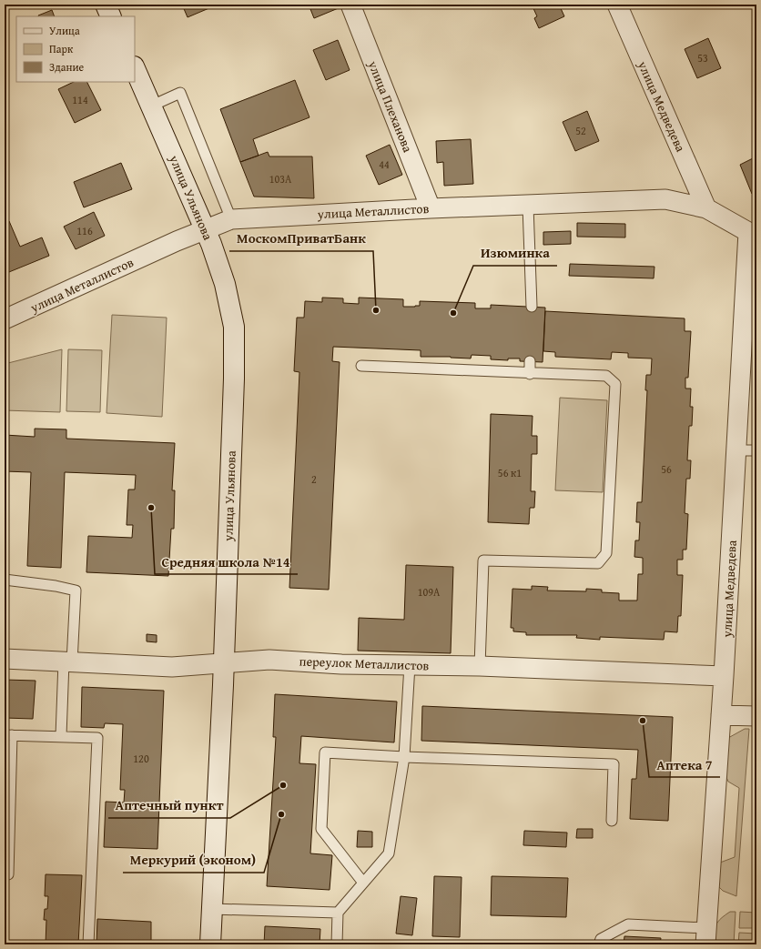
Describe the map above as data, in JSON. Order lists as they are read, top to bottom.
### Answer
{
  "streets": {
    "main road": ["улица Ульянова"],
    "street": [
      "улица Плеханова",
      "улица Медведева",
      "улица Металлистов",
      "переулок Металлистов"
    ]
  },
  "crossings": [
    ["улица Плеханова", "улица Металлистов"],
    ["улица Медведева", "улица Металлистов"],
    ["улица Медведева", "переулок Металлистов"],
    ["улица Ульянова", "улица Металлистов"],
    ["улица Ульянова", "переулок Металлистов"]
  ],
  "places": [
    "МоскомПриватБанк",
    "Изюминка",
    "Средняя школа №14",
    "Аптека 7",
    "Аптечный пункт",
    "Меркурий (эконом)"
  ],
  "house_numbers": [
    "53",
    "114",
    "52",
    "44",
    "103А",
    "116",
    "56",
    "56 к1",
    "2",
    "109А",
    "120"
  ],
  "legend": ["Улица", "Парк", "Здание"]
}
